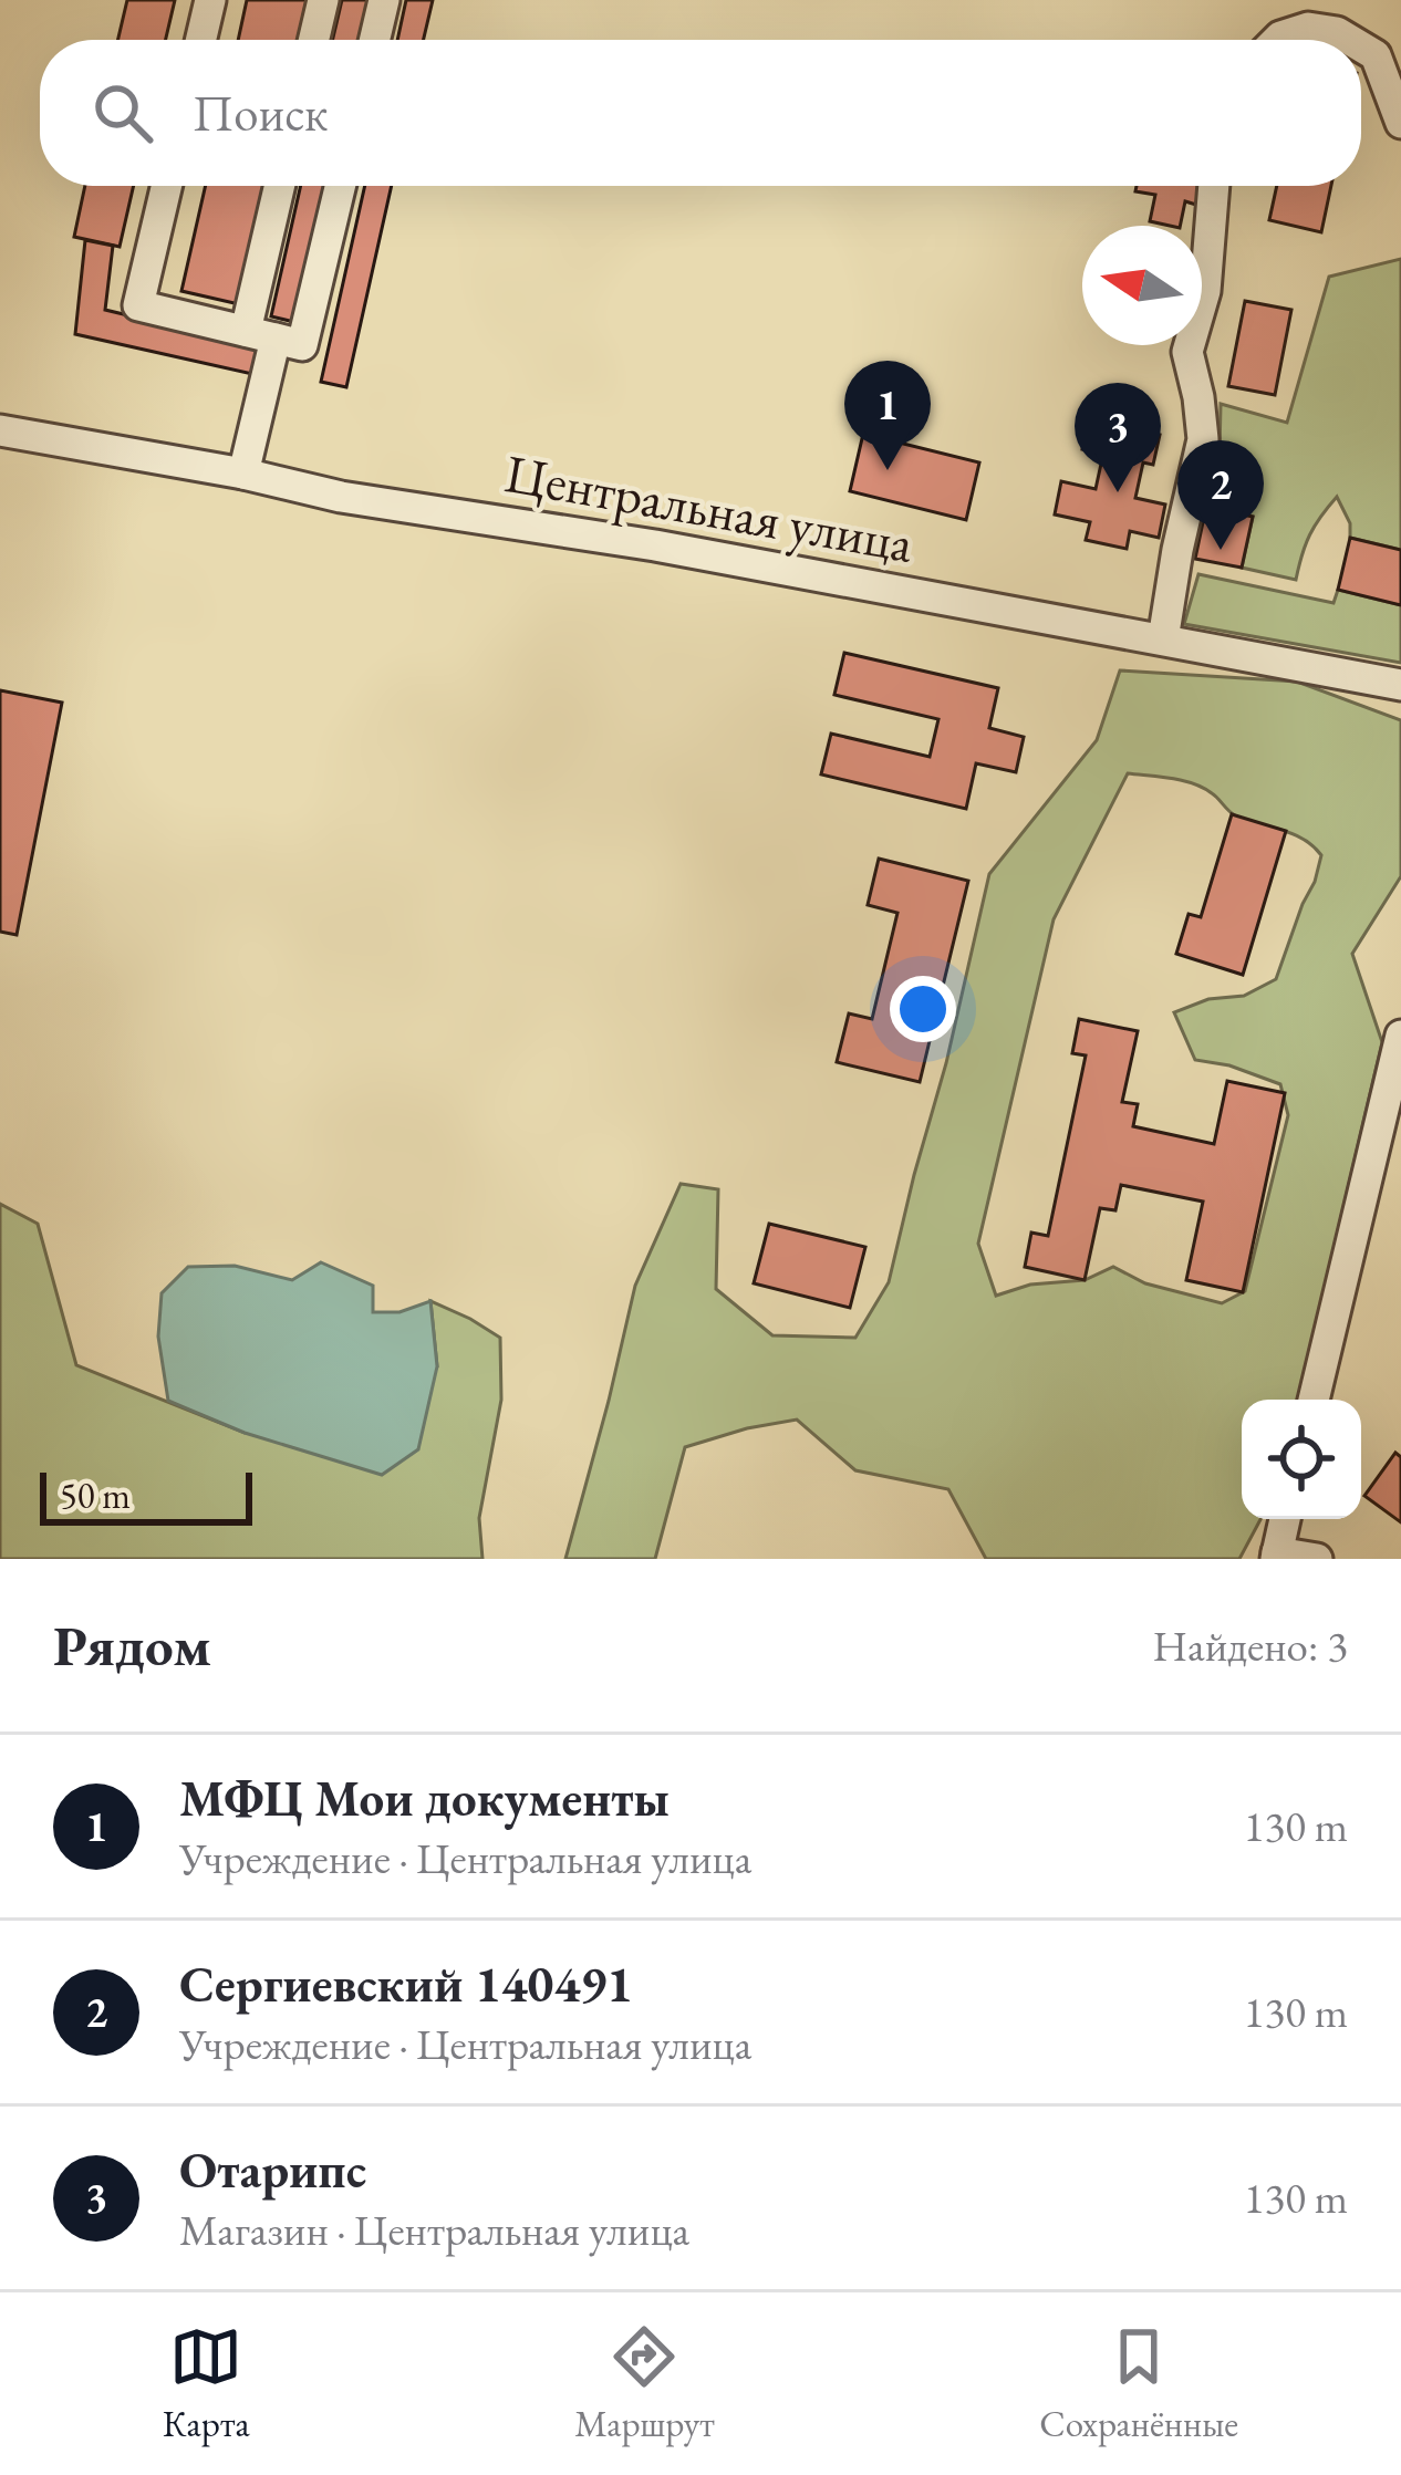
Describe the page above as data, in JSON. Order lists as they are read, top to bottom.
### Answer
{
  "streets": {
    "street": ["Центральная улица"]
  },
  "scale_bar": "50 m",
  "north": "left",
  "page": {
    "search": "Поиск",
    "pins": ["1", "3", "2"],
    "scale": "50 m",
    "heading": ["Рядом", "Найдено: 3"],
    "list": [
      {
        "mark": "1",
        "name": "МФЦ Мои документы",
        "note": "Учреждение · Центральная улица",
        "value": "130 m"
      },
      {
        "mark": "2",
        "name": "Сергиевский 140491",
        "note": "Учреждение · Центральная улица",
        "value": "130 m"
      },
      {
        "mark": "3",
        "name": "Отарипс",
        "note": "Магазин · Центральная улица",
        "value": "130 m"
      }
    ],
    "nav": ["Карта", "Маршрут", "Сохранённые"]
  }
}
